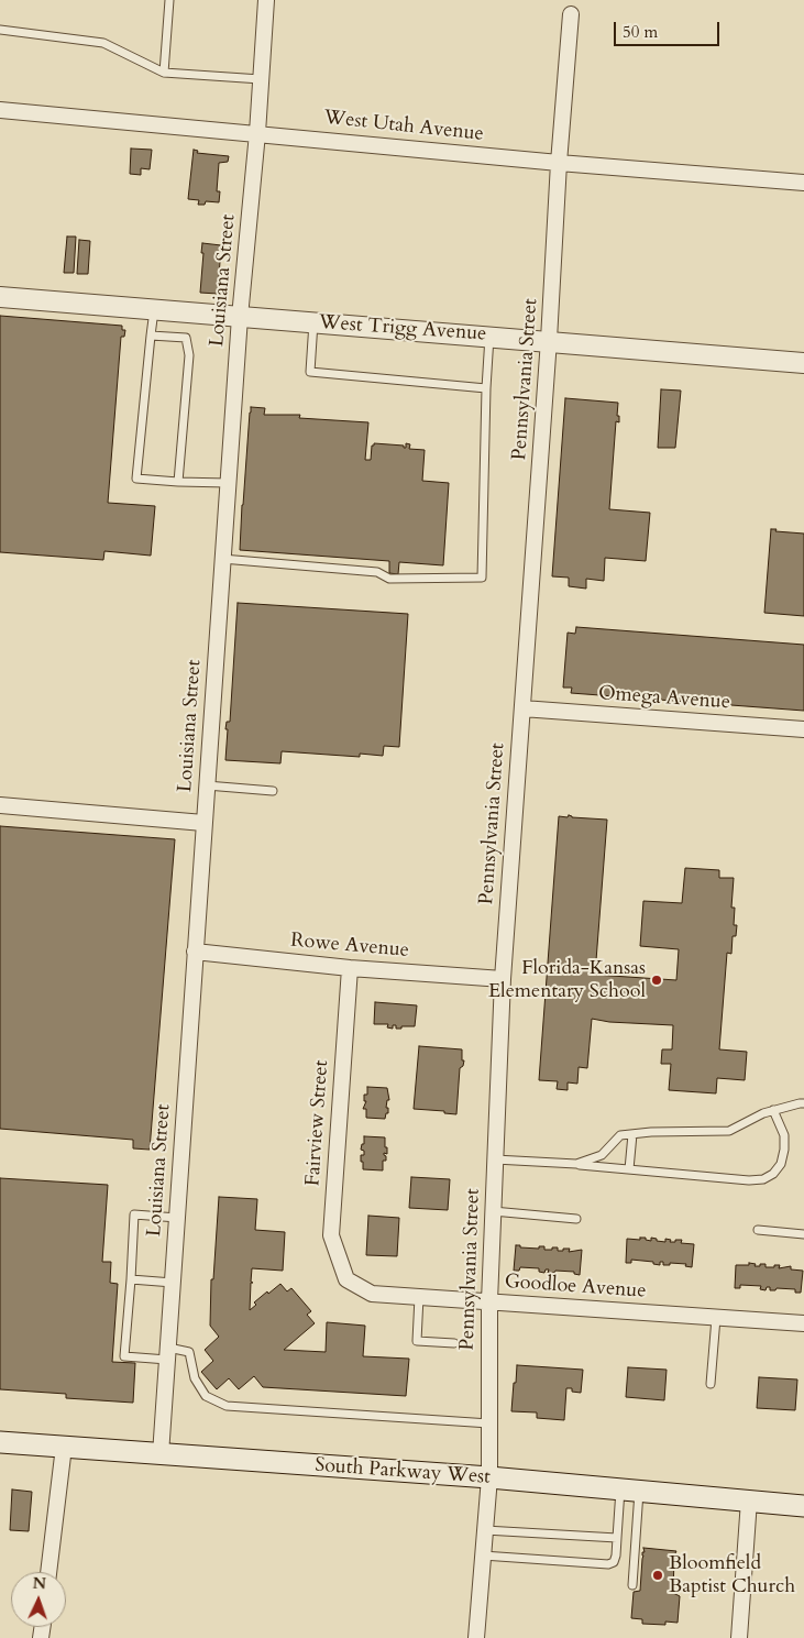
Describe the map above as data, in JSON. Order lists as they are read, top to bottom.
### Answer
{
  "streets": {
    "main road": ["South Parkway West"],
    "street": [
      "West Utah Avenue",
      "Louisiana Street",
      "West Trigg Avenue",
      "Pennsylvania Street",
      "Omega Avenue",
      "Rowe Avenue",
      "Fairview Street",
      "Goodloe Avenue"
    ]
  },
  "crossings": [
    ["West Utah Avenue", "Louisiana Street"],
    ["West Utah Avenue", "Pennsylvania Street"],
    ["Louisiana Street", "West Trigg Avenue"],
    ["Louisiana Street", "Rowe Avenue"],
    ["Louisiana Street", "South Parkway West"],
    ["West Trigg Avenue", "Pennsylvania Street"],
    ["Pennsylvania Street", "Omega Avenue"],
    ["Pennsylvania Street", "Rowe Avenue"],
    ["Pennsylvania Street", "Goodloe Avenue"],
    ["Pennsylvania Street", "South Parkway West"],
    ["Rowe Avenue", "Fairview Street"],
    ["Fairview Street", "Goodloe Avenue"]
  ],
  "places": ["Florida-Kansas Elementary School", "Bloomfield Baptist Church"],
  "scale_bar": "50 m",
  "north": "top"
}
